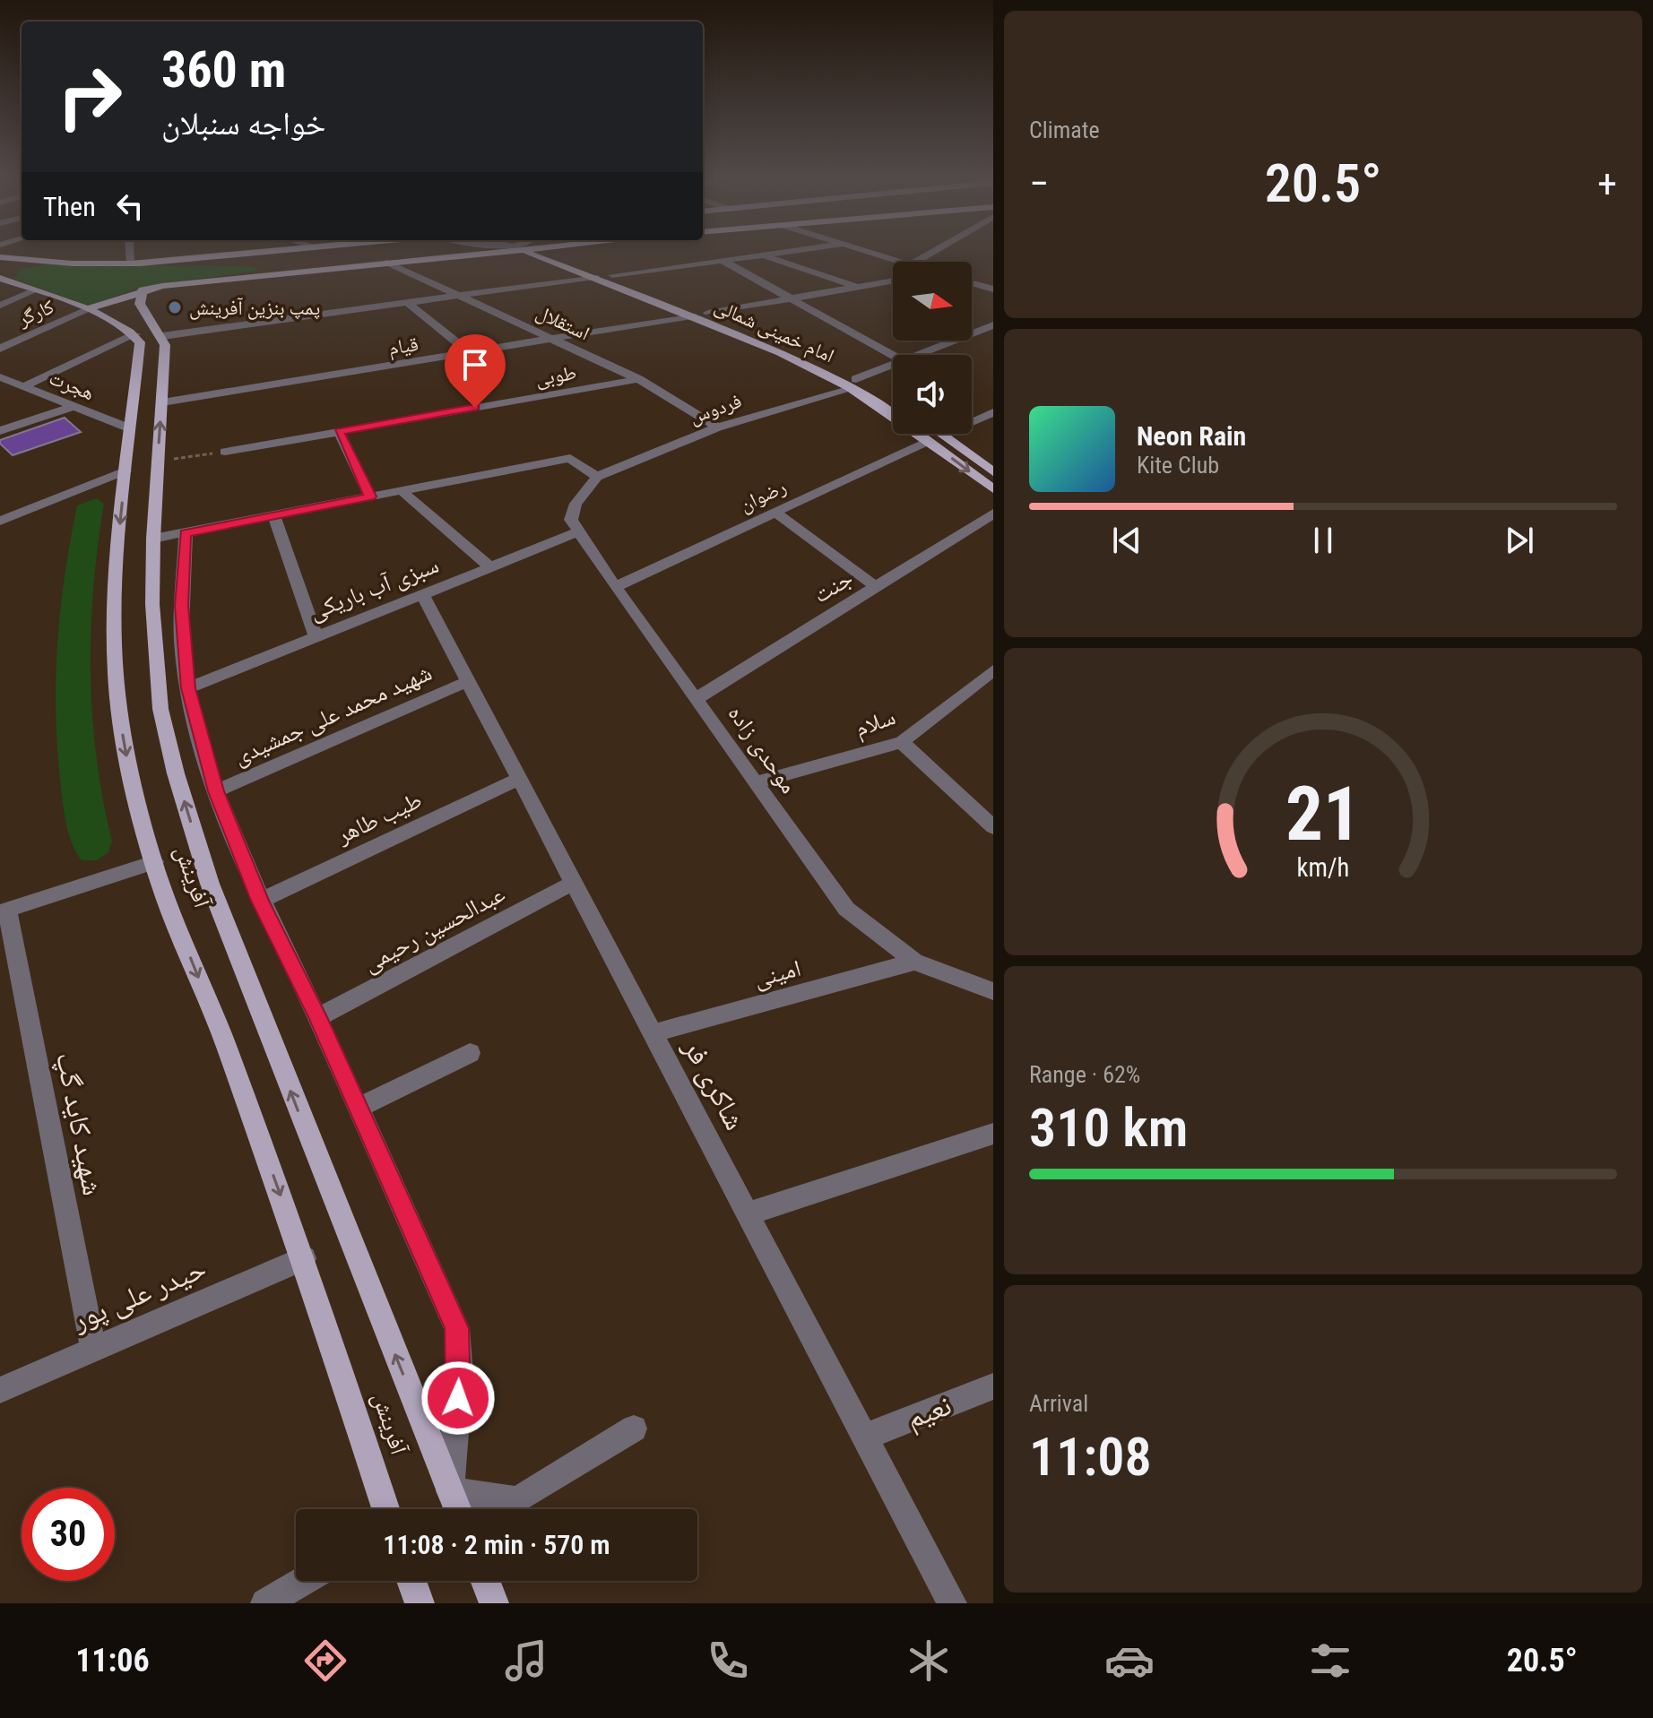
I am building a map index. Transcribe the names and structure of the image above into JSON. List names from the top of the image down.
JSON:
{
  "streets": {
    "main road": ["امام خمینی شمالی", "آفرینش"],
    "street": [
      "کارگر",
      "استقلال",
      "قیام",
      "طوبی",
      "هجرت",
      "فردوس",
      "رضوان",
      "جنت",
      "سبزی آب باریکی",
      "شهید محمد علی جمشیدی",
      "سلام",
      "موحدی زاده",
      "طیب طاهر",
      "عبدالحسین رحیمی",
      "امینی",
      "شاکری فر",
      "شهید کاید گپ",
      "حیدر علی پور",
      "نعیم"
    ]
  },
  "crossings": [
    ["استقلال", "قیام"],
    ["استقلال", "طوبی"],
    ["استقلال", "فردوس"],
    ["امام خمینی شمالی", "قیام"],
    ["امام خمینی شمالی", "فردوس"],
    ["امام خمینی شمالی", "رضوان"],
    ["قیام", "آفرینش"],
    ["هجرت", "آفرینش"],
    ["رضوان", "موحدی زاده"],
    ["جنت", "موحدی زاده"],
    ["سبزی آب باریکی", "موحدی زاده"],
    ["سبزی آب باریکی", "شاکری فر"],
    ["شهید محمد علی جمشیدی", "شاکری فر"],
    ["سلام", "موحدی زاده"],
    ["موحدی زاده", "امینی"],
    ["طیب طاهر", "شاکری فر"],
    ["آفرینش", "حیدر علی پور"],
    ["عبدالحسین رحیمی", "شاکری فر"],
    ["امینی", "شاکری فر"],
    ["شاکری فر", "نعیم"],
    ["شهید کاید گپ", "حیدر علی پور"]
  ],
  "places": ["پمپ بنزین آفرینش"],
  "north": "right",
  "page": {
    "tile": [
      "Climate",
      ["Range · 62%", "310 km"],
      ["Arrival", "11:08"]
    ],
    "turn": ["360 m", "خواجه سنبلان"],
    "heat": ["−", "20.5°", "+"],
    "then": "Then",
    "song": ["Neon Rain", "Kite Club"],
    "limit": "30",
    "trip": "11:08 · 2 min · 570 m",
    "tabs": ["11:06", "20.5°"],
    "gauge": ["21", "km/h"]
  }
}
